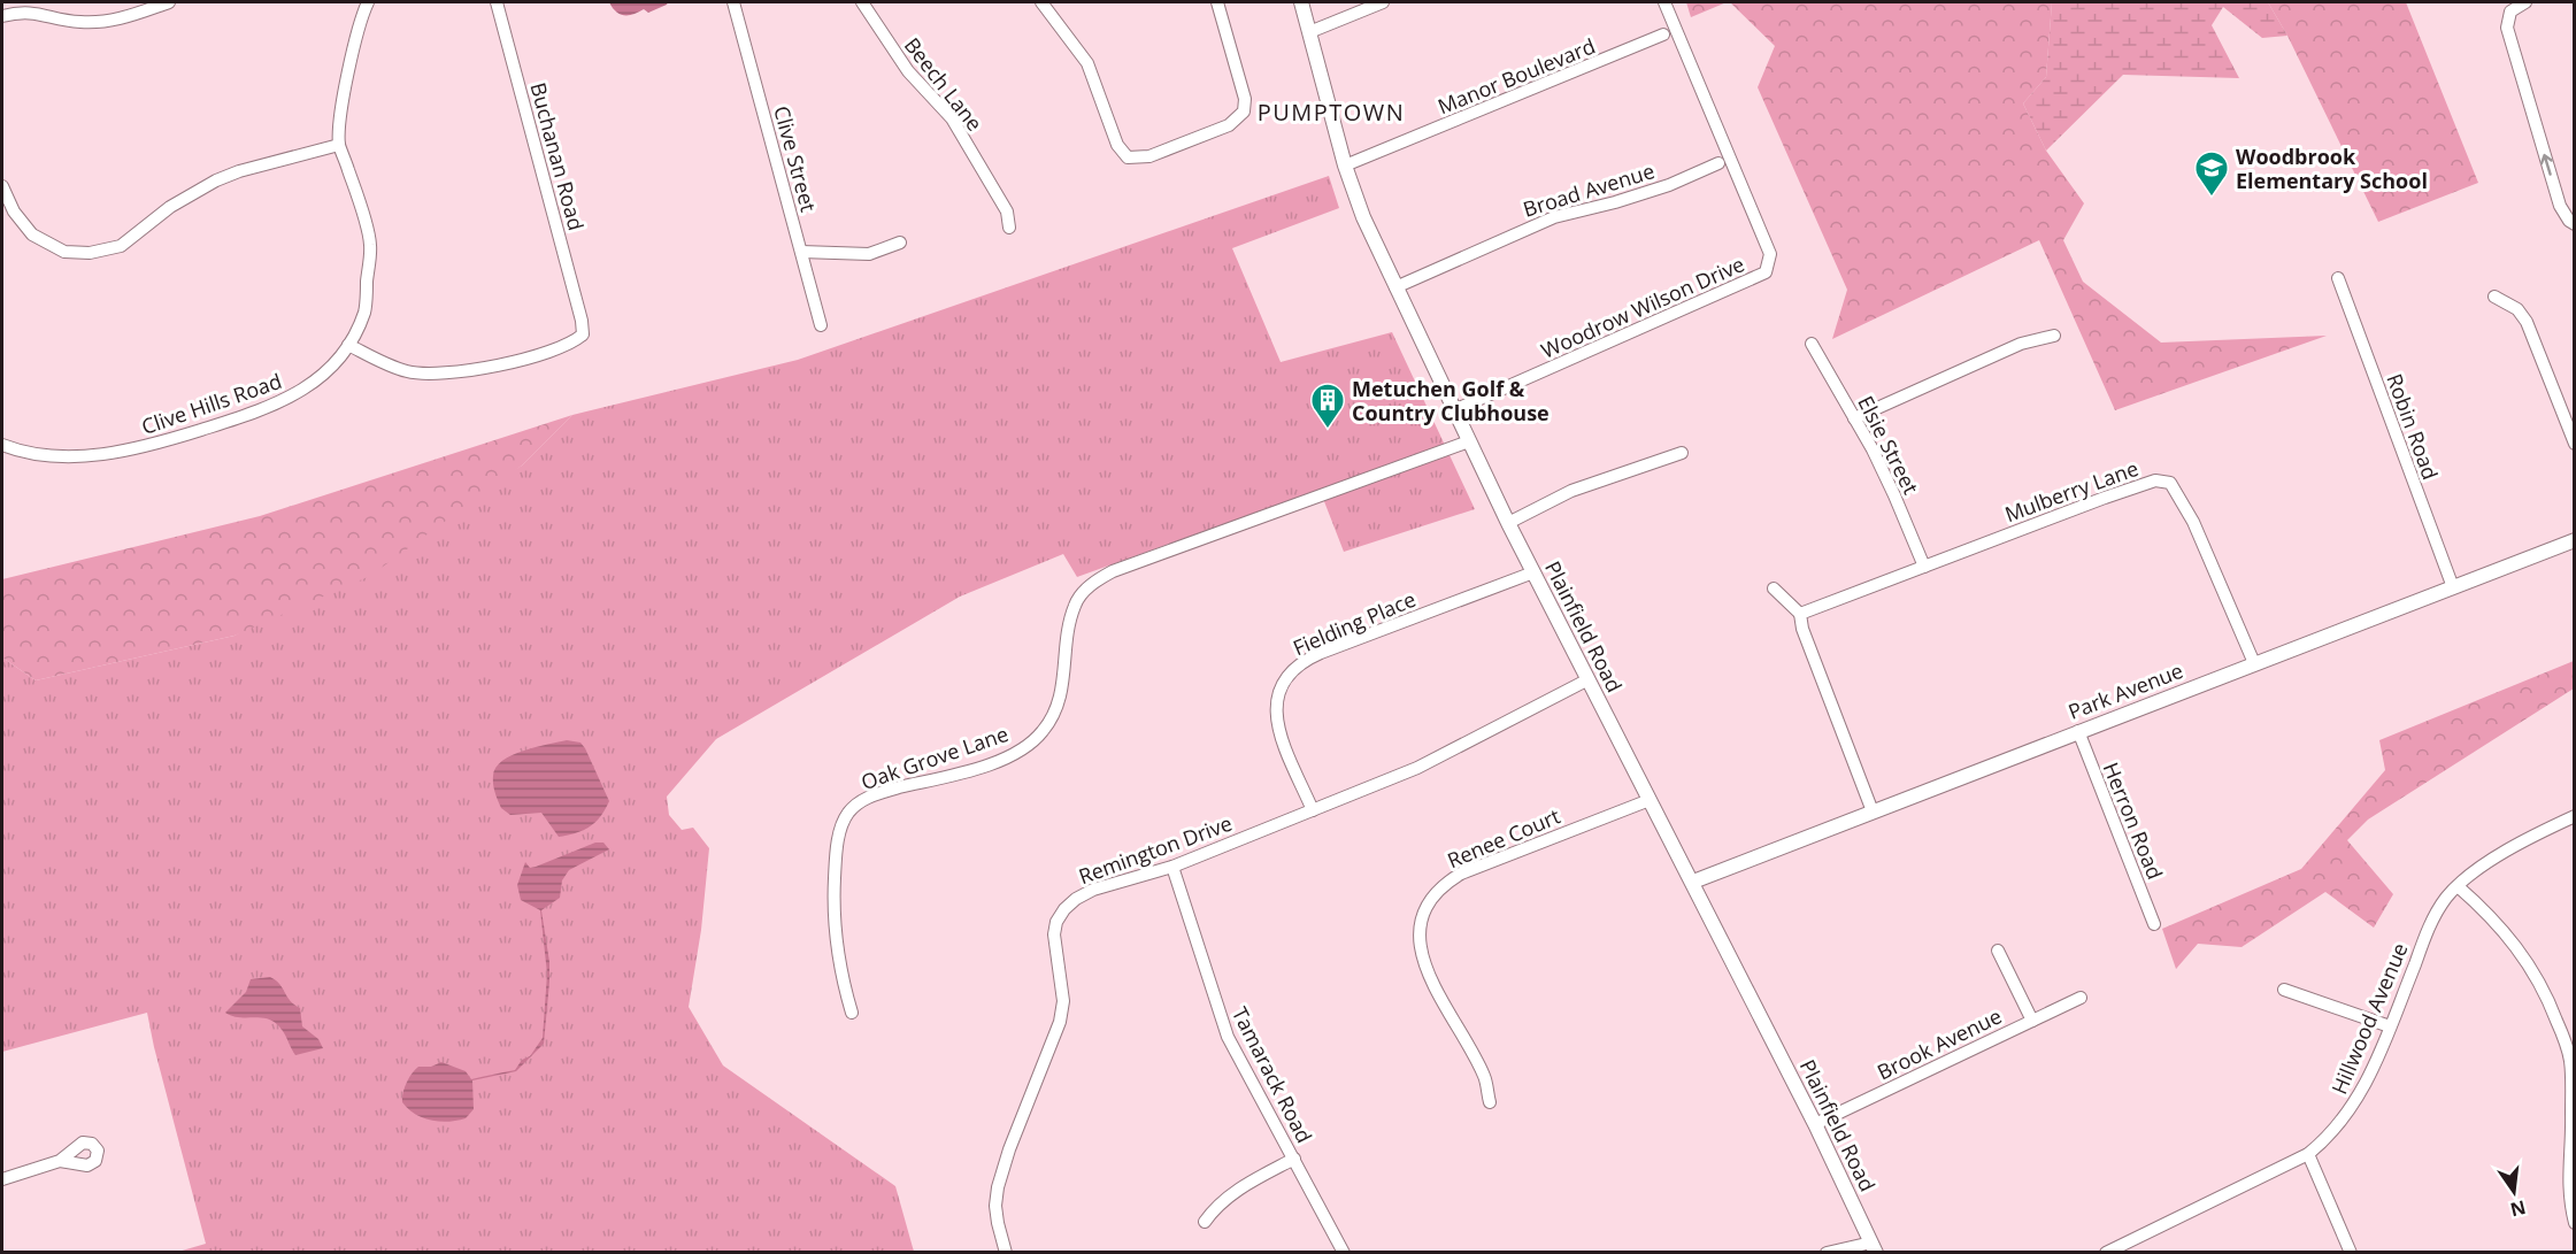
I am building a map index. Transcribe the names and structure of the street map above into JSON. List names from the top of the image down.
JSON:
{
  "streets": {
    "street": [
      "Manor Boulevard",
      "Beech Lane",
      "Buchanan Road",
      "Clive Street",
      "Broad Avenue",
      "Woodrow Wilson Drive",
      "Clive Hills Road",
      "Robin Road",
      "Elsie Street",
      "Mulberry Lane",
      "Fielding Place",
      "Plainfield Road",
      "Park Avenue",
      "Oak Grove Lane",
      "Herron Road",
      "Renee Court",
      "Remington Drive",
      "Hillwood Avenue",
      "Brook Avenue",
      "Tamarack Road"
    ]
  },
  "crossings": [
    ["Manor Boulevard", "Plainfield Road"],
    ["Buchanan Road", "Clive Hills Road"],
    ["Broad Avenue", "Plainfield Road"],
    ["Woodrow Wilson Drive", "Plainfield Road"],
    ["Robin Road", "Park Avenue"],
    ["Elsie Street", "Mulberry Lane"],
    ["Mulberry Lane", "Park Avenue"],
    ["Fielding Place", "Plainfield Road"],
    ["Fielding Place", "Remington Drive"],
    ["Plainfield Road", "Park Avenue"],
    ["Plainfield Road", "Oak Grove Lane"],
    ["Plainfield Road", "Renee Court"],
    ["Plainfield Road", "Remington Drive"],
    ["Plainfield Road", "Brook Avenue"],
    ["Park Avenue", "Herron Road"],
    ["Remington Drive", "Tamarack Road"]
  ],
  "districts": ["PUMPTOWN"],
  "places": {
    "school or university": ["Woodbrook Elementary School"],
    "building": ["Metuchen Golf & Country Clubhouse"]
  },
  "north": "bottom"
}
